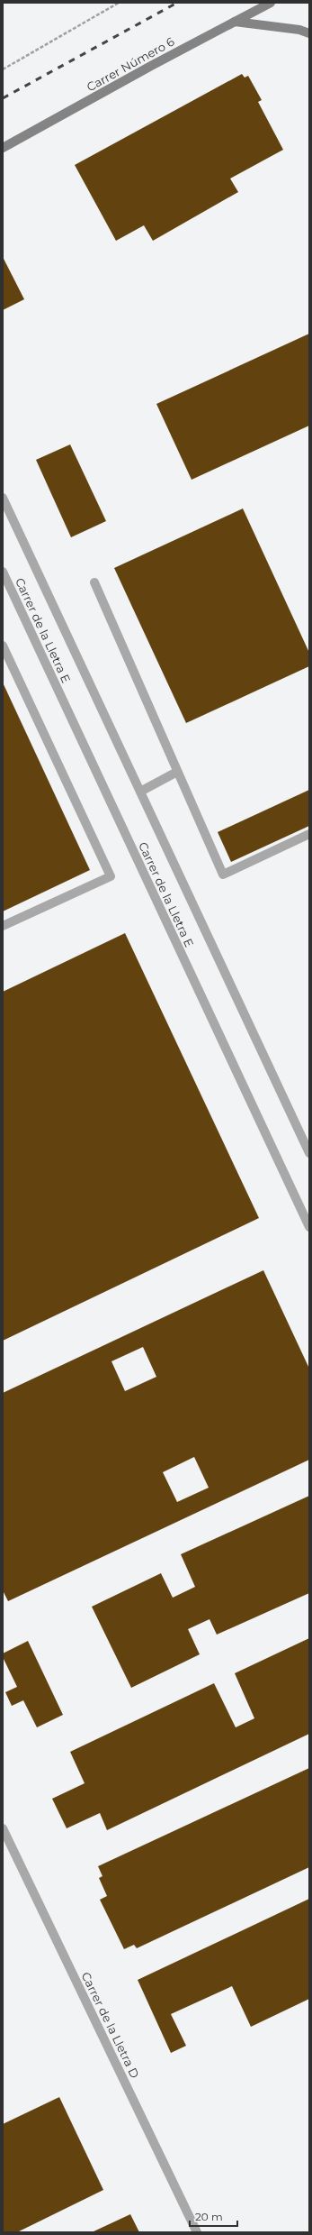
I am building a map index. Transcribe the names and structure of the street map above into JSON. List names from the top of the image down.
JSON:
{
  "streets": {
    "main road": ["Carrer Número 6"],
    "street": ["Carrer de la Lletra E", "Carrer de la Lletra D"]
  },
  "scale_bar": "20 m"
}
